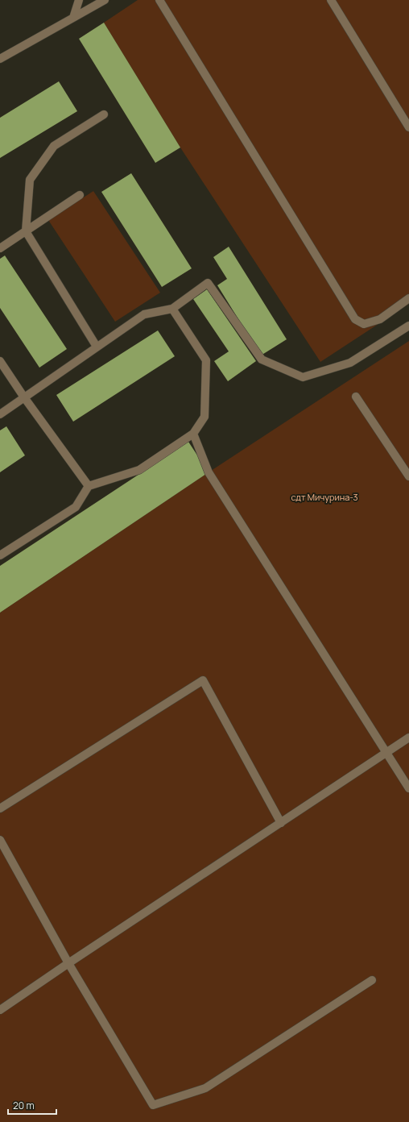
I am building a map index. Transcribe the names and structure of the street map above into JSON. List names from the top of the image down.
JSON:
{
  "parks": ["сдт Мичурина-3"],
  "scale_bar": "20 m"
}
